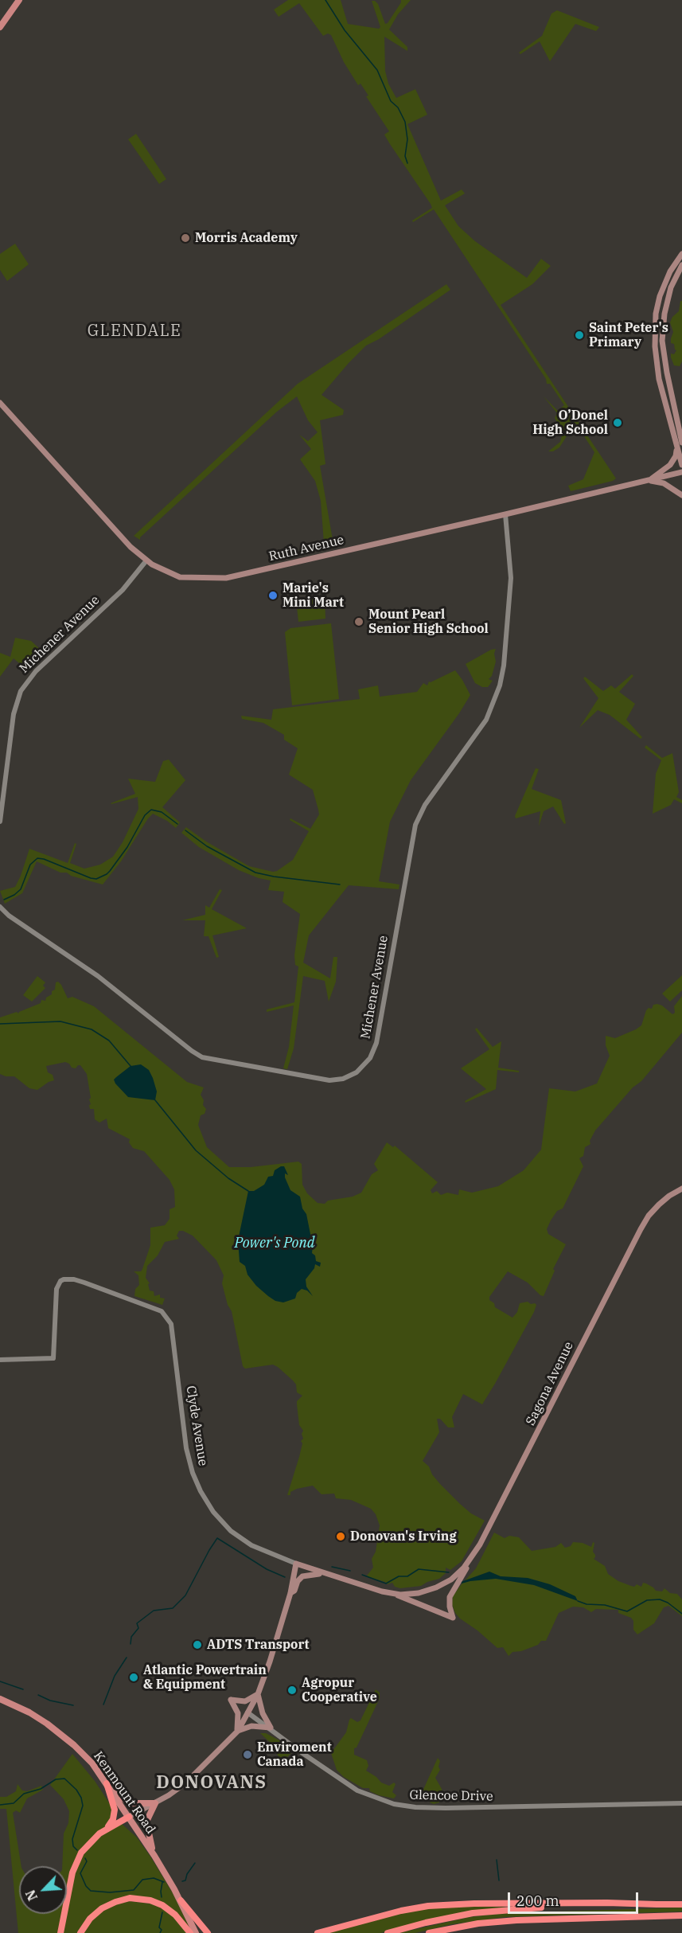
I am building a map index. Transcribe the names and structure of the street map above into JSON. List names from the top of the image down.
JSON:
{
  "streets": {
    "main road": [
      "Ruth Avenue",
      "Sagona Avenue",
      "Clyde Avenue",
      "Kenmount Road"
    ],
    "street": ["Michener Avenue", "Glencoe Drive"]
  },
  "crossings": [
    ["Ruth Avenue", "Michener Avenue"],
    ["Sagona Avenue", "Clyde Avenue"]
  ],
  "districts": ["GLENDALE", "DONOVANS"],
  "water": ["Power's Pond"],
  "places": [
    "Morris Academy",
    "Saint Peter's Primary",
    "O’Donel High School",
    "Marie's Mini Mart",
    "Mount Pearl Senior High School",
    "Donovan's Irving",
    "ADTS Transport",
    "Atlantic Powertrain & Equipment",
    "Agropur Cooperative",
    "Enviroment Canada"
  ],
  "scale_bar": "200 m",
  "north": "bottom left"
}
